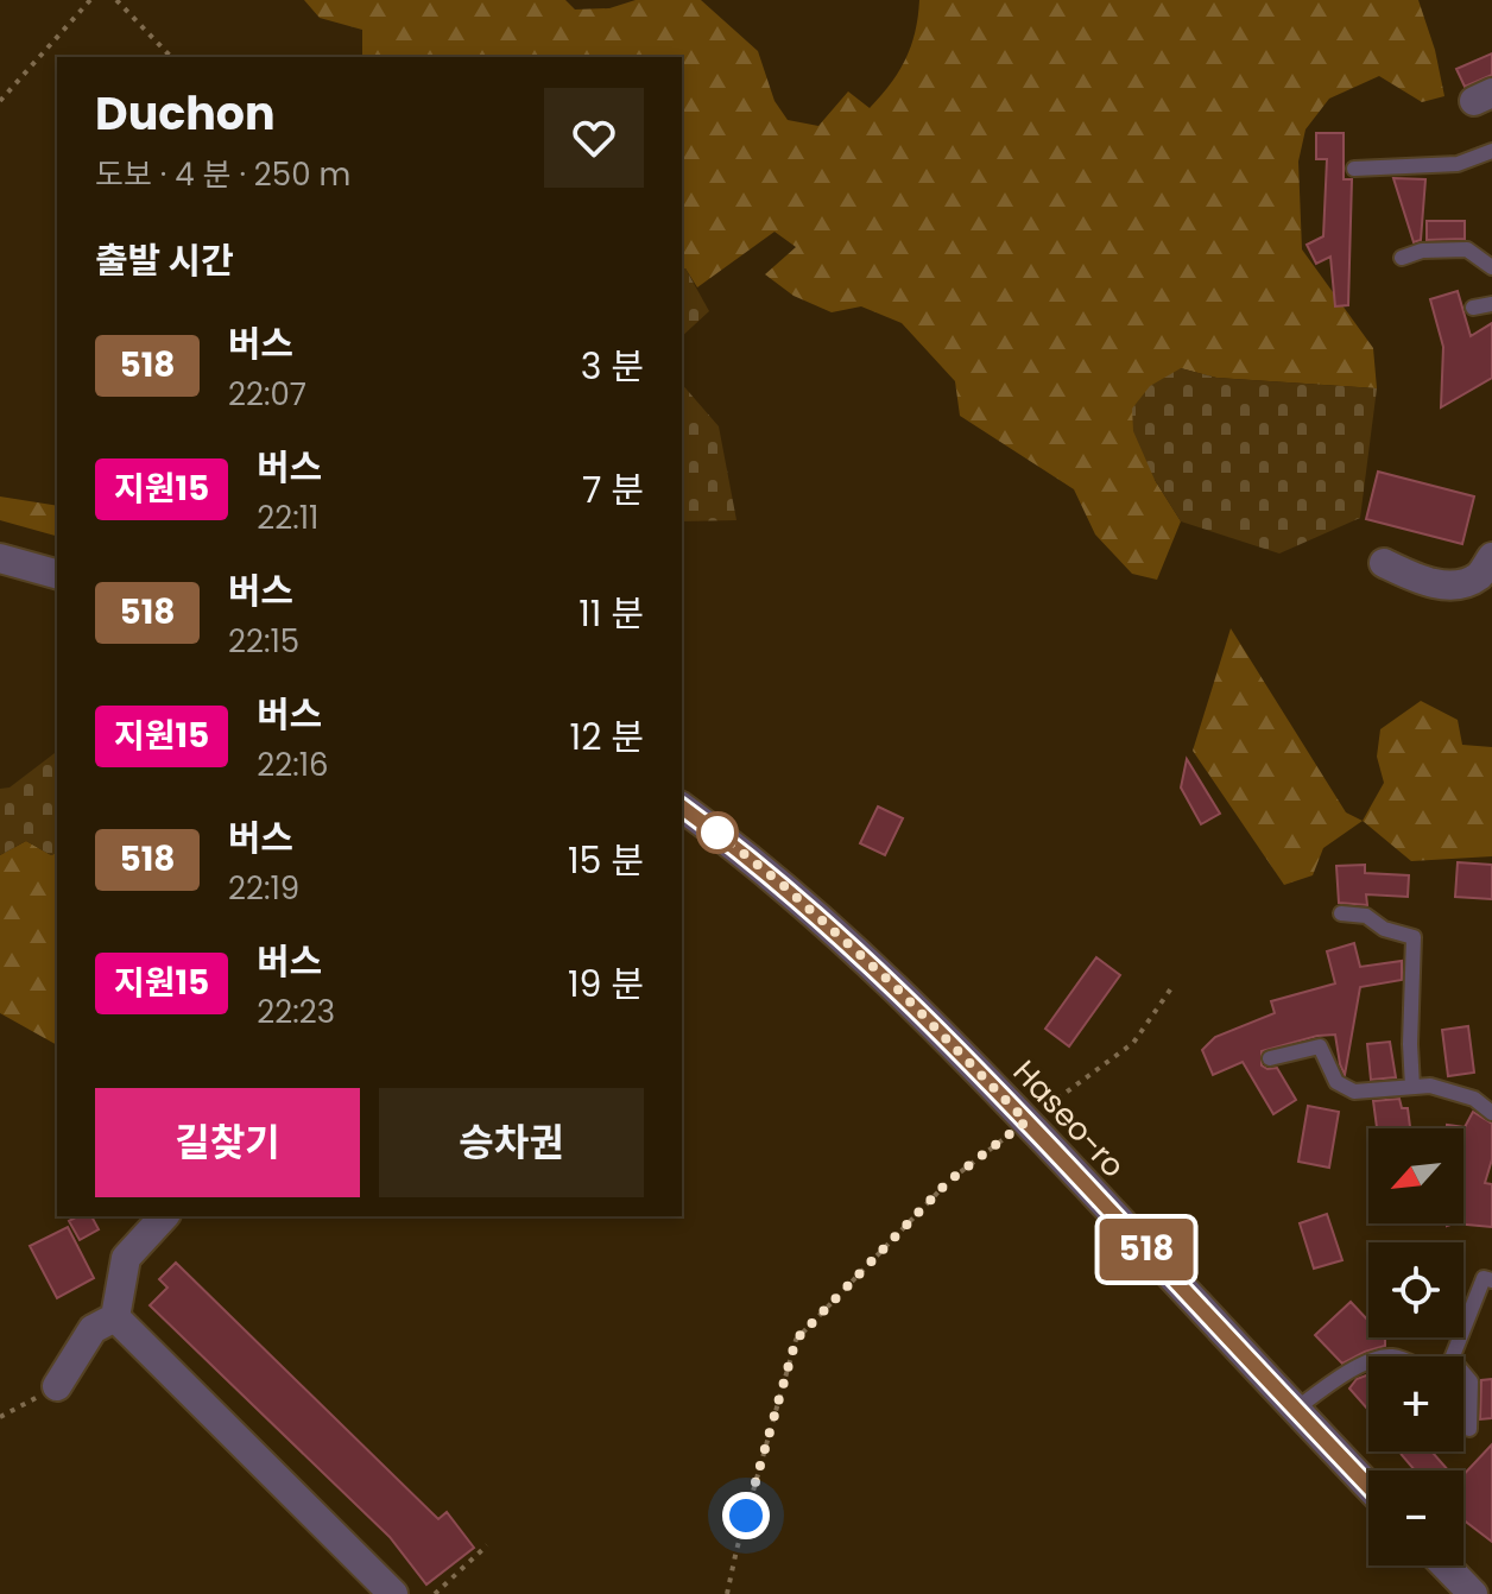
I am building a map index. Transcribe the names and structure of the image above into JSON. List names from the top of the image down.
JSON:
{
  "streets": {
    "street": ["Haseo-ro"]
  },
  "lines": ["bus line 518"],
  "north": "bottom left",
  "page": {
    "on_map": "518",
    "heading": [
      ["Duchon", "도보 · 4 분 · 250 m"],
      "출발 시간"
    ],
    "list": [
      {
        "mark": "518",
        "name": "버스",
        "note": "22:07",
        "value": "3 분"
      },
      {
        "mark": "지원15",
        "name": "버스",
        "note": "22:11",
        "value": "7 분"
      },
      {
        "mark": "518",
        "name": "버스",
        "note": "22:15",
        "value": "11 분"
      },
      {
        "mark": "지원15",
        "name": "버스",
        "note": "22:16",
        "value": "12 분"
      },
      {
        "mark": "518",
        "name": "버스",
        "note": "22:19",
        "value": "15 분"
      },
      {
        "mark": "지원15",
        "name": "버스",
        "note": "22:23",
        "value": "19 분"
      }
    ],
    "buttons": ["길찾기", "승차권"],
    "map_buttons": ["+", "−"]
  }
}
